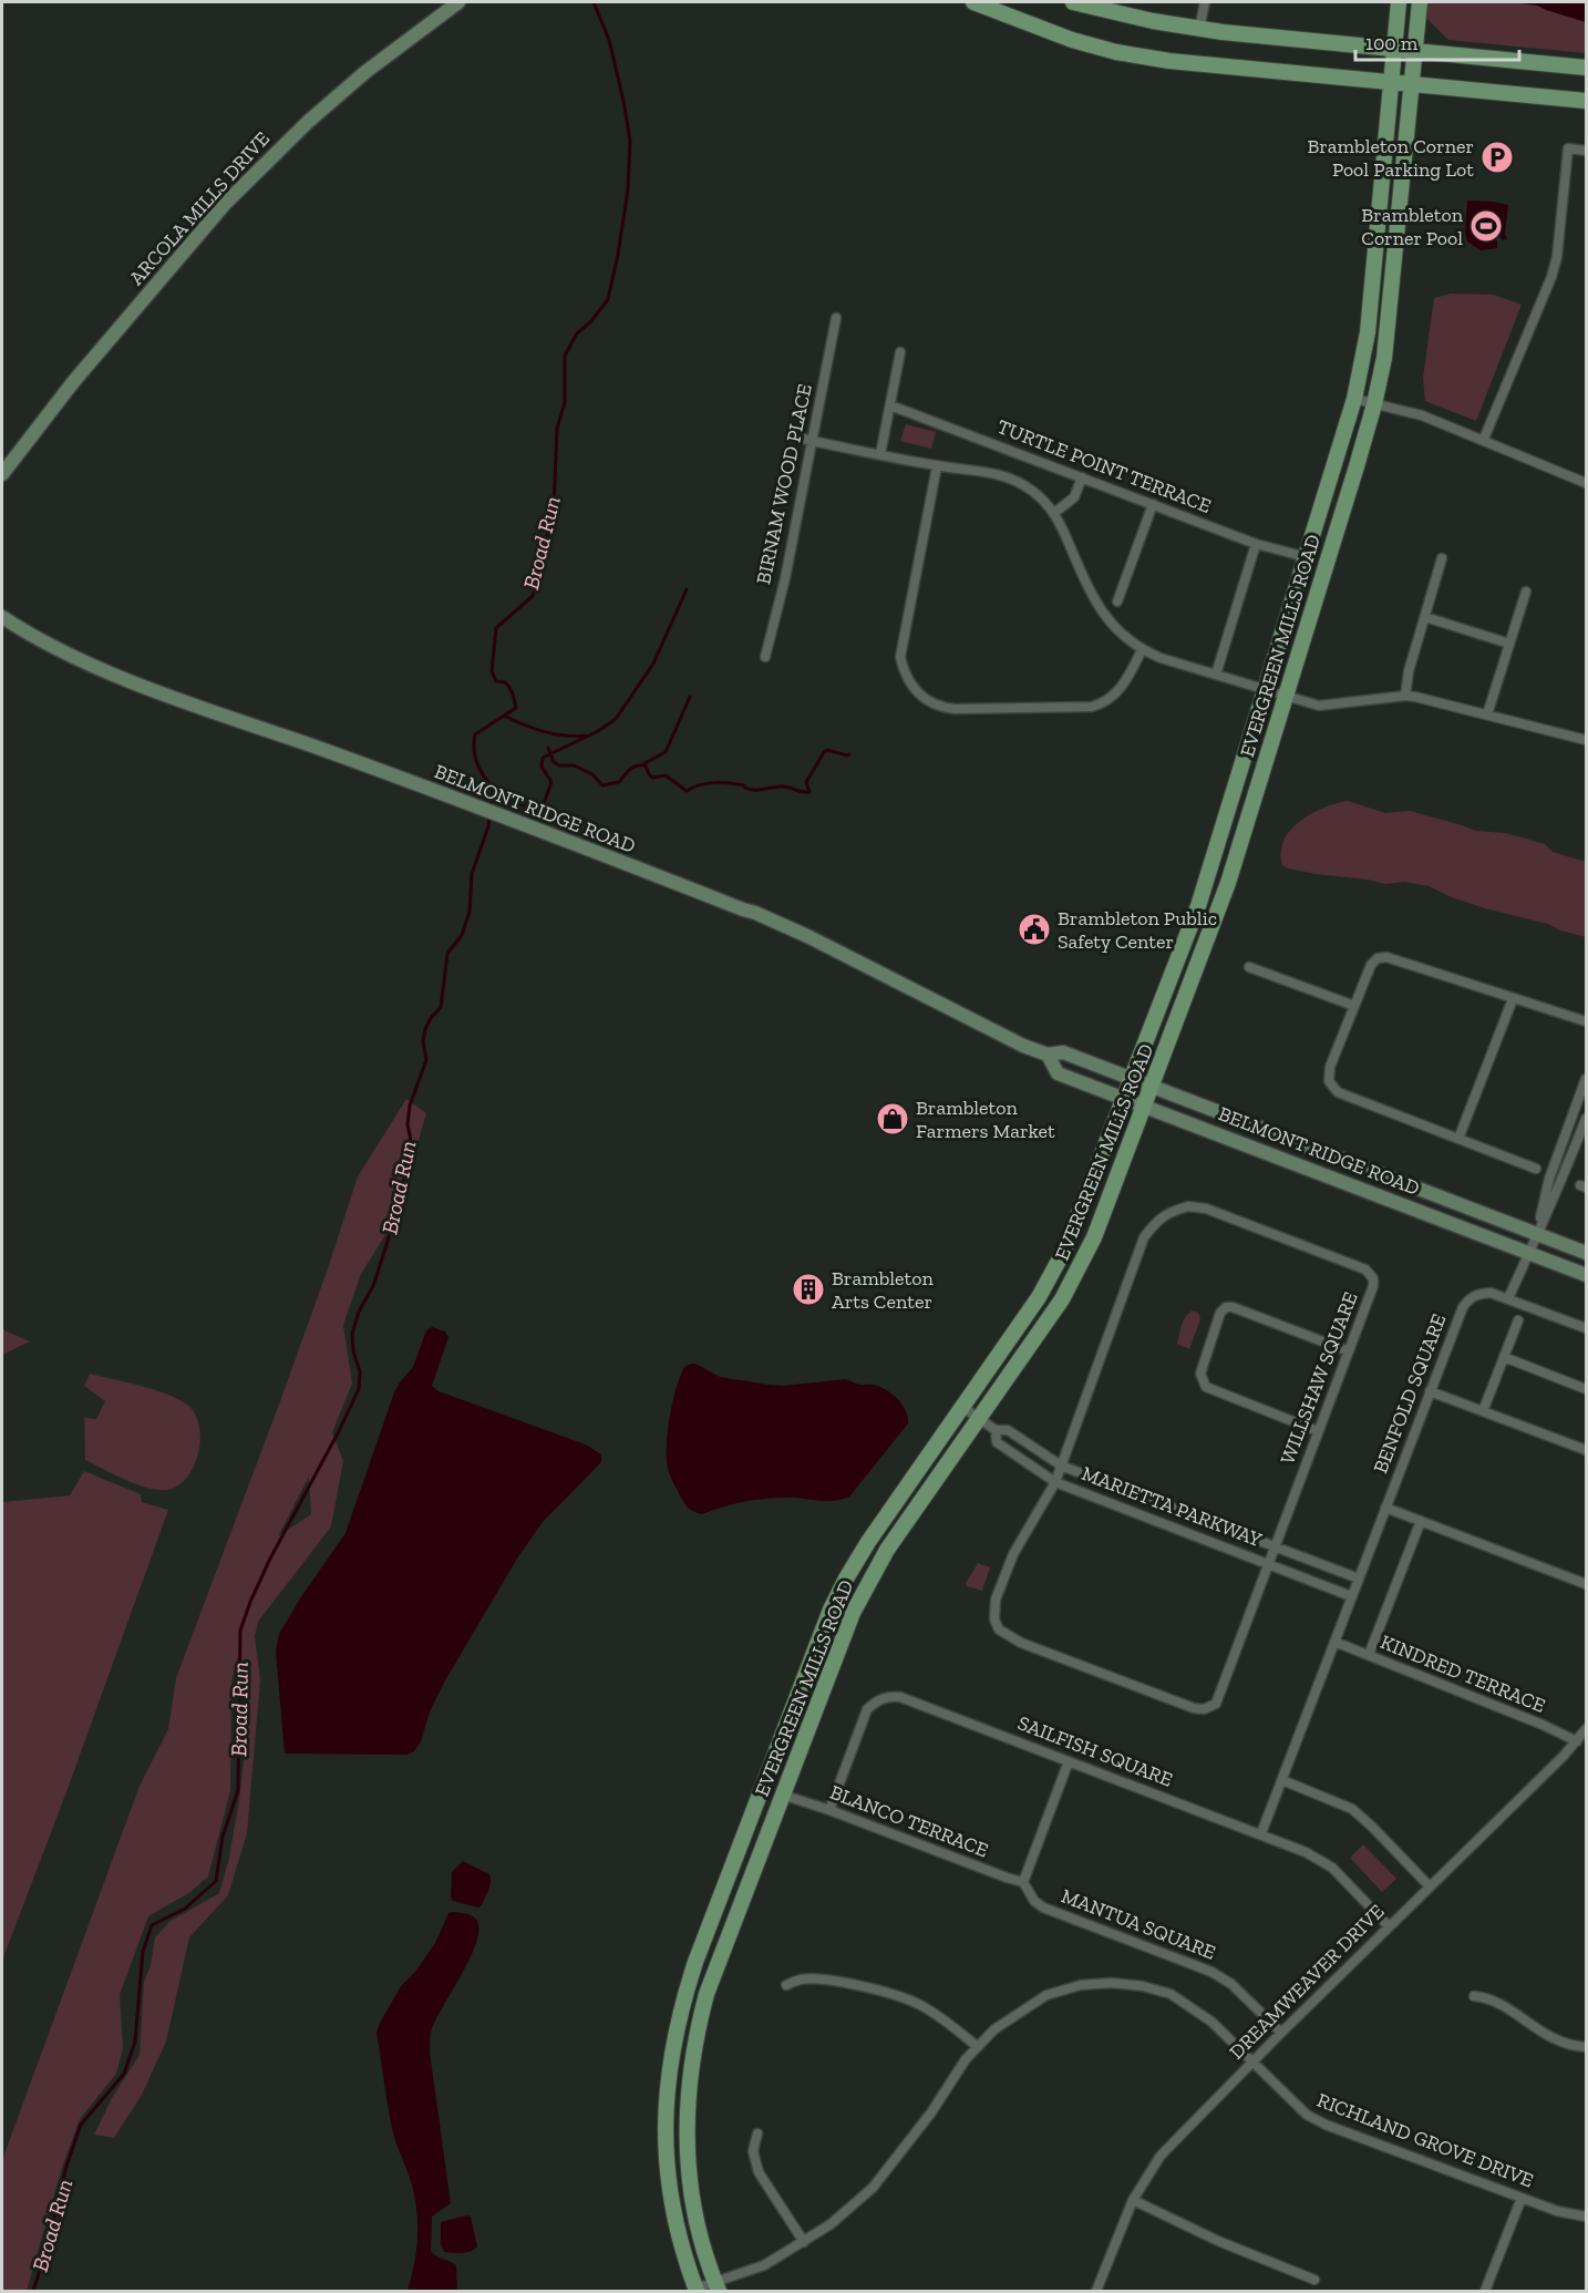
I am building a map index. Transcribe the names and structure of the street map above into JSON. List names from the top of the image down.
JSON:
{
  "streets": {
    "main road": ["EVERGREEN MILLS ROAD"],
    "street": [
      "ARCOLA MILLS DRIVE",
      "TURTLE POINT TERRACE",
      "BIRNAM WOOD PLACE",
      "BELMONT RIDGE ROAD",
      "WILLSHAW SQUARE",
      "BENFOLD SQUARE",
      "MARIETTA PARKWAY",
      "KINDRED TERRACE",
      "SAILFISH SQUARE",
      "BLANCO TERRACE",
      "MANTUA SQUARE",
      "DREAMWEAVER DRIVE",
      "RICHLAND GROVE DRIVE"
    ]
  },
  "crossings": [
    ["TURTLE POINT TERRACE", "EVERGREEN MILLS ROAD"],
    ["EVERGREEN MILLS ROAD", "BELMONT RIDGE ROAD"],
    ["EVERGREEN MILLS ROAD", "MARIETTA PARKWAY"],
    ["EVERGREEN MILLS ROAD", "BLANCO TERRACE"],
    ["EVERGREEN MILLS ROAD", "RICHLAND GROVE DRIVE"],
    ["WILLSHAW SQUARE", "MARIETTA PARKWAY"],
    ["BENFOLD SQUARE", "MARIETTA PARKWAY"],
    ["BENFOLD SQUARE", "KINDRED TERRACE"],
    ["BENFOLD SQUARE", "SAILFISH SQUARE"],
    ["KINDRED TERRACE", "DREAMWEAVER DRIVE"],
    ["SAILFISH SQUARE", "BLANCO TERRACE"],
    ["SAILFISH SQUARE", "DREAMWEAVER DRIVE"],
    ["BLANCO TERRACE", "MANTUA SQUARE"],
    ["MANTUA SQUARE", "DREAMWEAVER DRIVE"],
    ["DREAMWEAVER DRIVE", "RICHLAND GROVE DRIVE"]
  ],
  "water": ["Broad Run"],
  "places": {
    "parking": ["Brambleton Corner Pool Parking Lot"],
    "sports": ["Brambleton Corner Pool"],
    "public building": ["Brambleton Public Safety Center"],
    "shop": ["Brambleton Farmers Market"],
    "building": ["Brambleton Arts Center"]
  },
  "scale_bar": "100 m"
}
